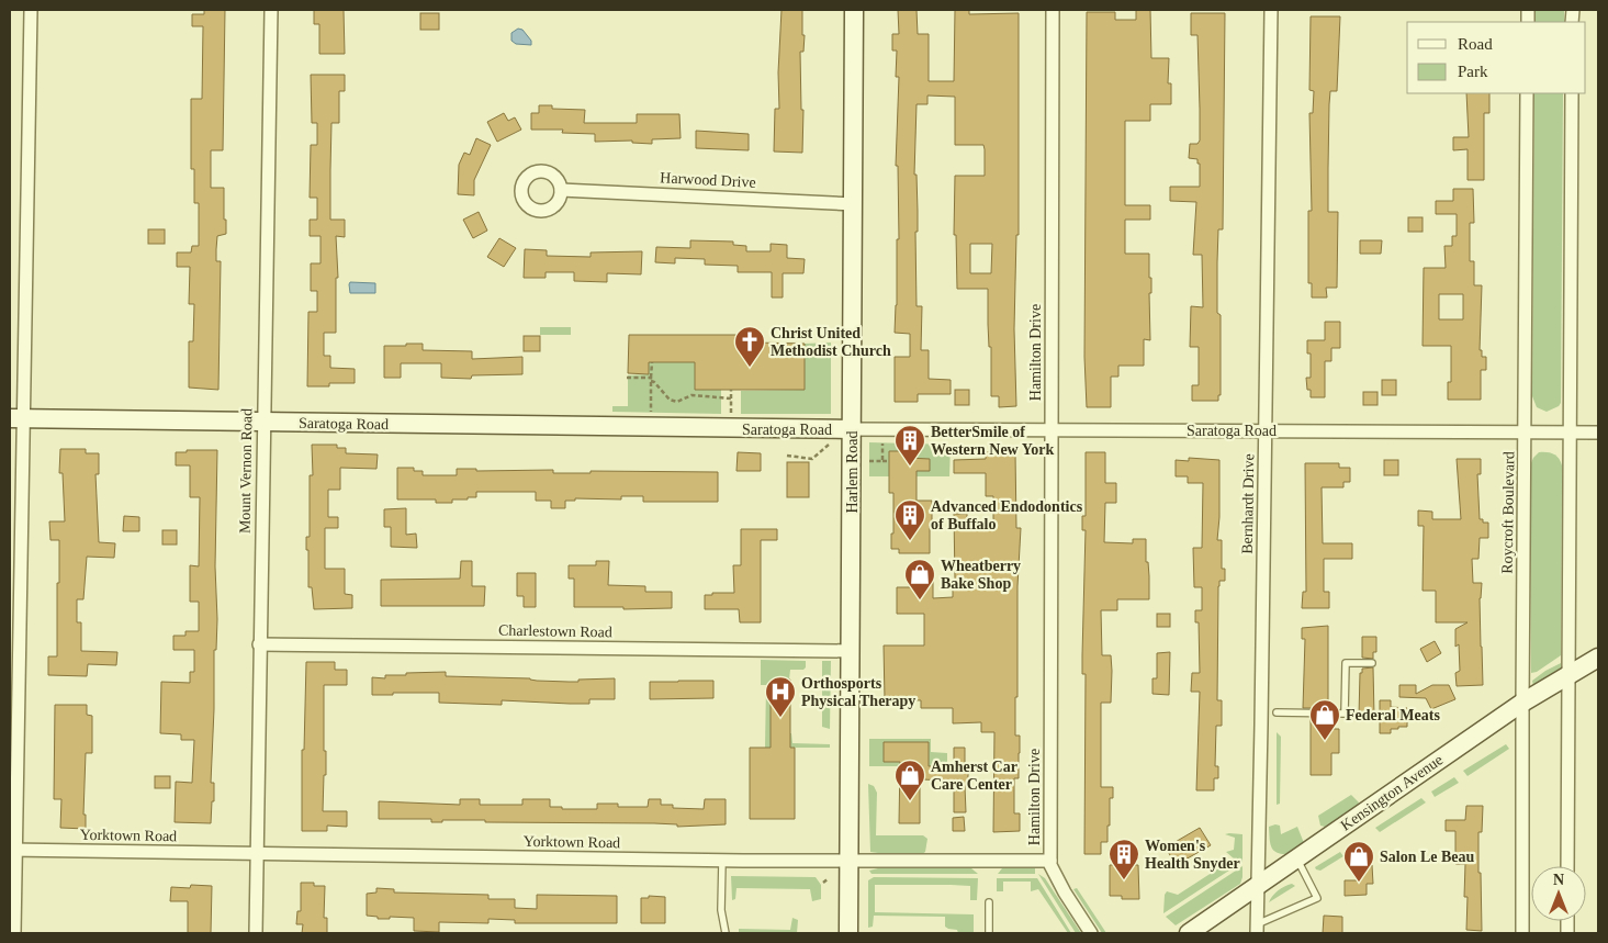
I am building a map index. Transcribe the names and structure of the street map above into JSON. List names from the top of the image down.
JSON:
{
  "streets": {
    "street": [
      "Harwood Drive",
      "Hamilton Drive",
      "Saratoga Road",
      "Mount Vernon Road",
      "Harlem Road",
      "Bernhardt Drive",
      "Roycroft Boulevard",
      "Charlestown Road",
      "Kensington Avenue",
      "Yorktown Road"
    ]
  },
  "crossings": [
    ["Harwood Drive", "Harlem Road"],
    ["Hamilton Drive", "Saratoga Road"],
    ["Hamilton Drive", "Yorktown Road"],
    ["Saratoga Road", "Mount Vernon Road"],
    ["Saratoga Road", "Harlem Road"],
    ["Saratoga Road", "Bernhardt Drive"],
    ["Saratoga Road", "Roycroft Boulevard"],
    ["Mount Vernon Road", "Charlestown Road"],
    ["Mount Vernon Road", "Yorktown Road"],
    ["Harlem Road", "Charlestown Road"],
    ["Harlem Road", "Yorktown Road"],
    ["Bernhardt Drive", "Kensington Avenue"],
    ["Roycroft Boulevard", "Kensington Avenue"]
  ],
  "places": {
    "church": ["Christ United Methodist Church"],
    "building": ["BetterSmile of Western New York", "Advanced Endodontics of Buffalo", "Women's Health Snyder"],
    "shop": [
      "Wheatberry Bake Shop",
      "Federal Meats",
      "Amherst Car Care Center",
      "Salon Le Beau"
    ],
    "hospital": ["Orthosports Physical Therapy"]
  },
  "legend": ["Road", "Park"],
  "north": "top"
}
